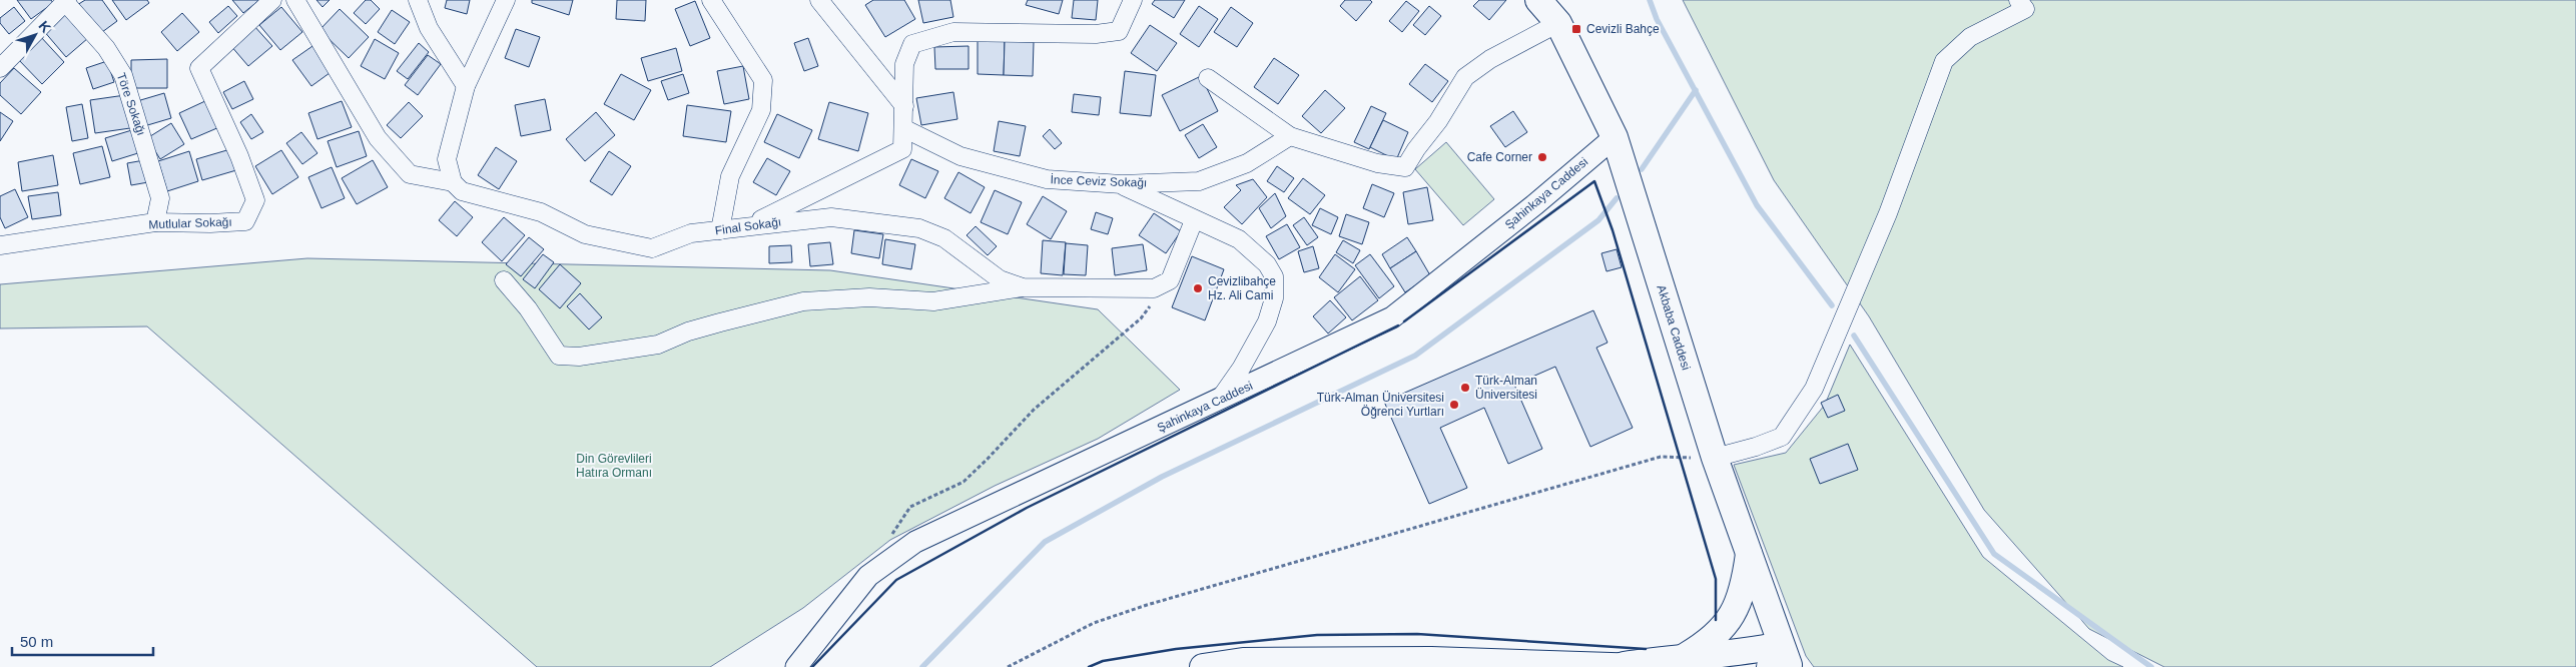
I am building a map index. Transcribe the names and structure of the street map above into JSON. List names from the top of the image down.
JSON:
{
  "streets": {
    "main road": ["Akbaba Caddesi"],
    "street": [
      "Töre Sokağı",
      "İnce Ceviz Sokağı",
      "Şahinkaya Caddesi",
      "Mutlular Sokağı",
      "Final Sokağı"
    ]
  },
  "crossings": [
    ["Töre Sokağı", "Mutlular Sokağı"],
    ["Şahinkaya Caddesi", "Akbaba Caddesi"]
  ],
  "parks": ["Din Görevlileri Hatıra Ormanı"],
  "places": {
    "transit": ["Cevizli Bahçe"],
    "other": [
      "Cafe Corner",
      "Cevizlibahçe Hz. Ali Cami",
      "Türk-Alman Üniversitesi",
      "Türk-Alman Üniversitesi Öğrenci Yurtları"
    ]
  },
  "scale_bar": "50 m",
  "north": "top right"
}
